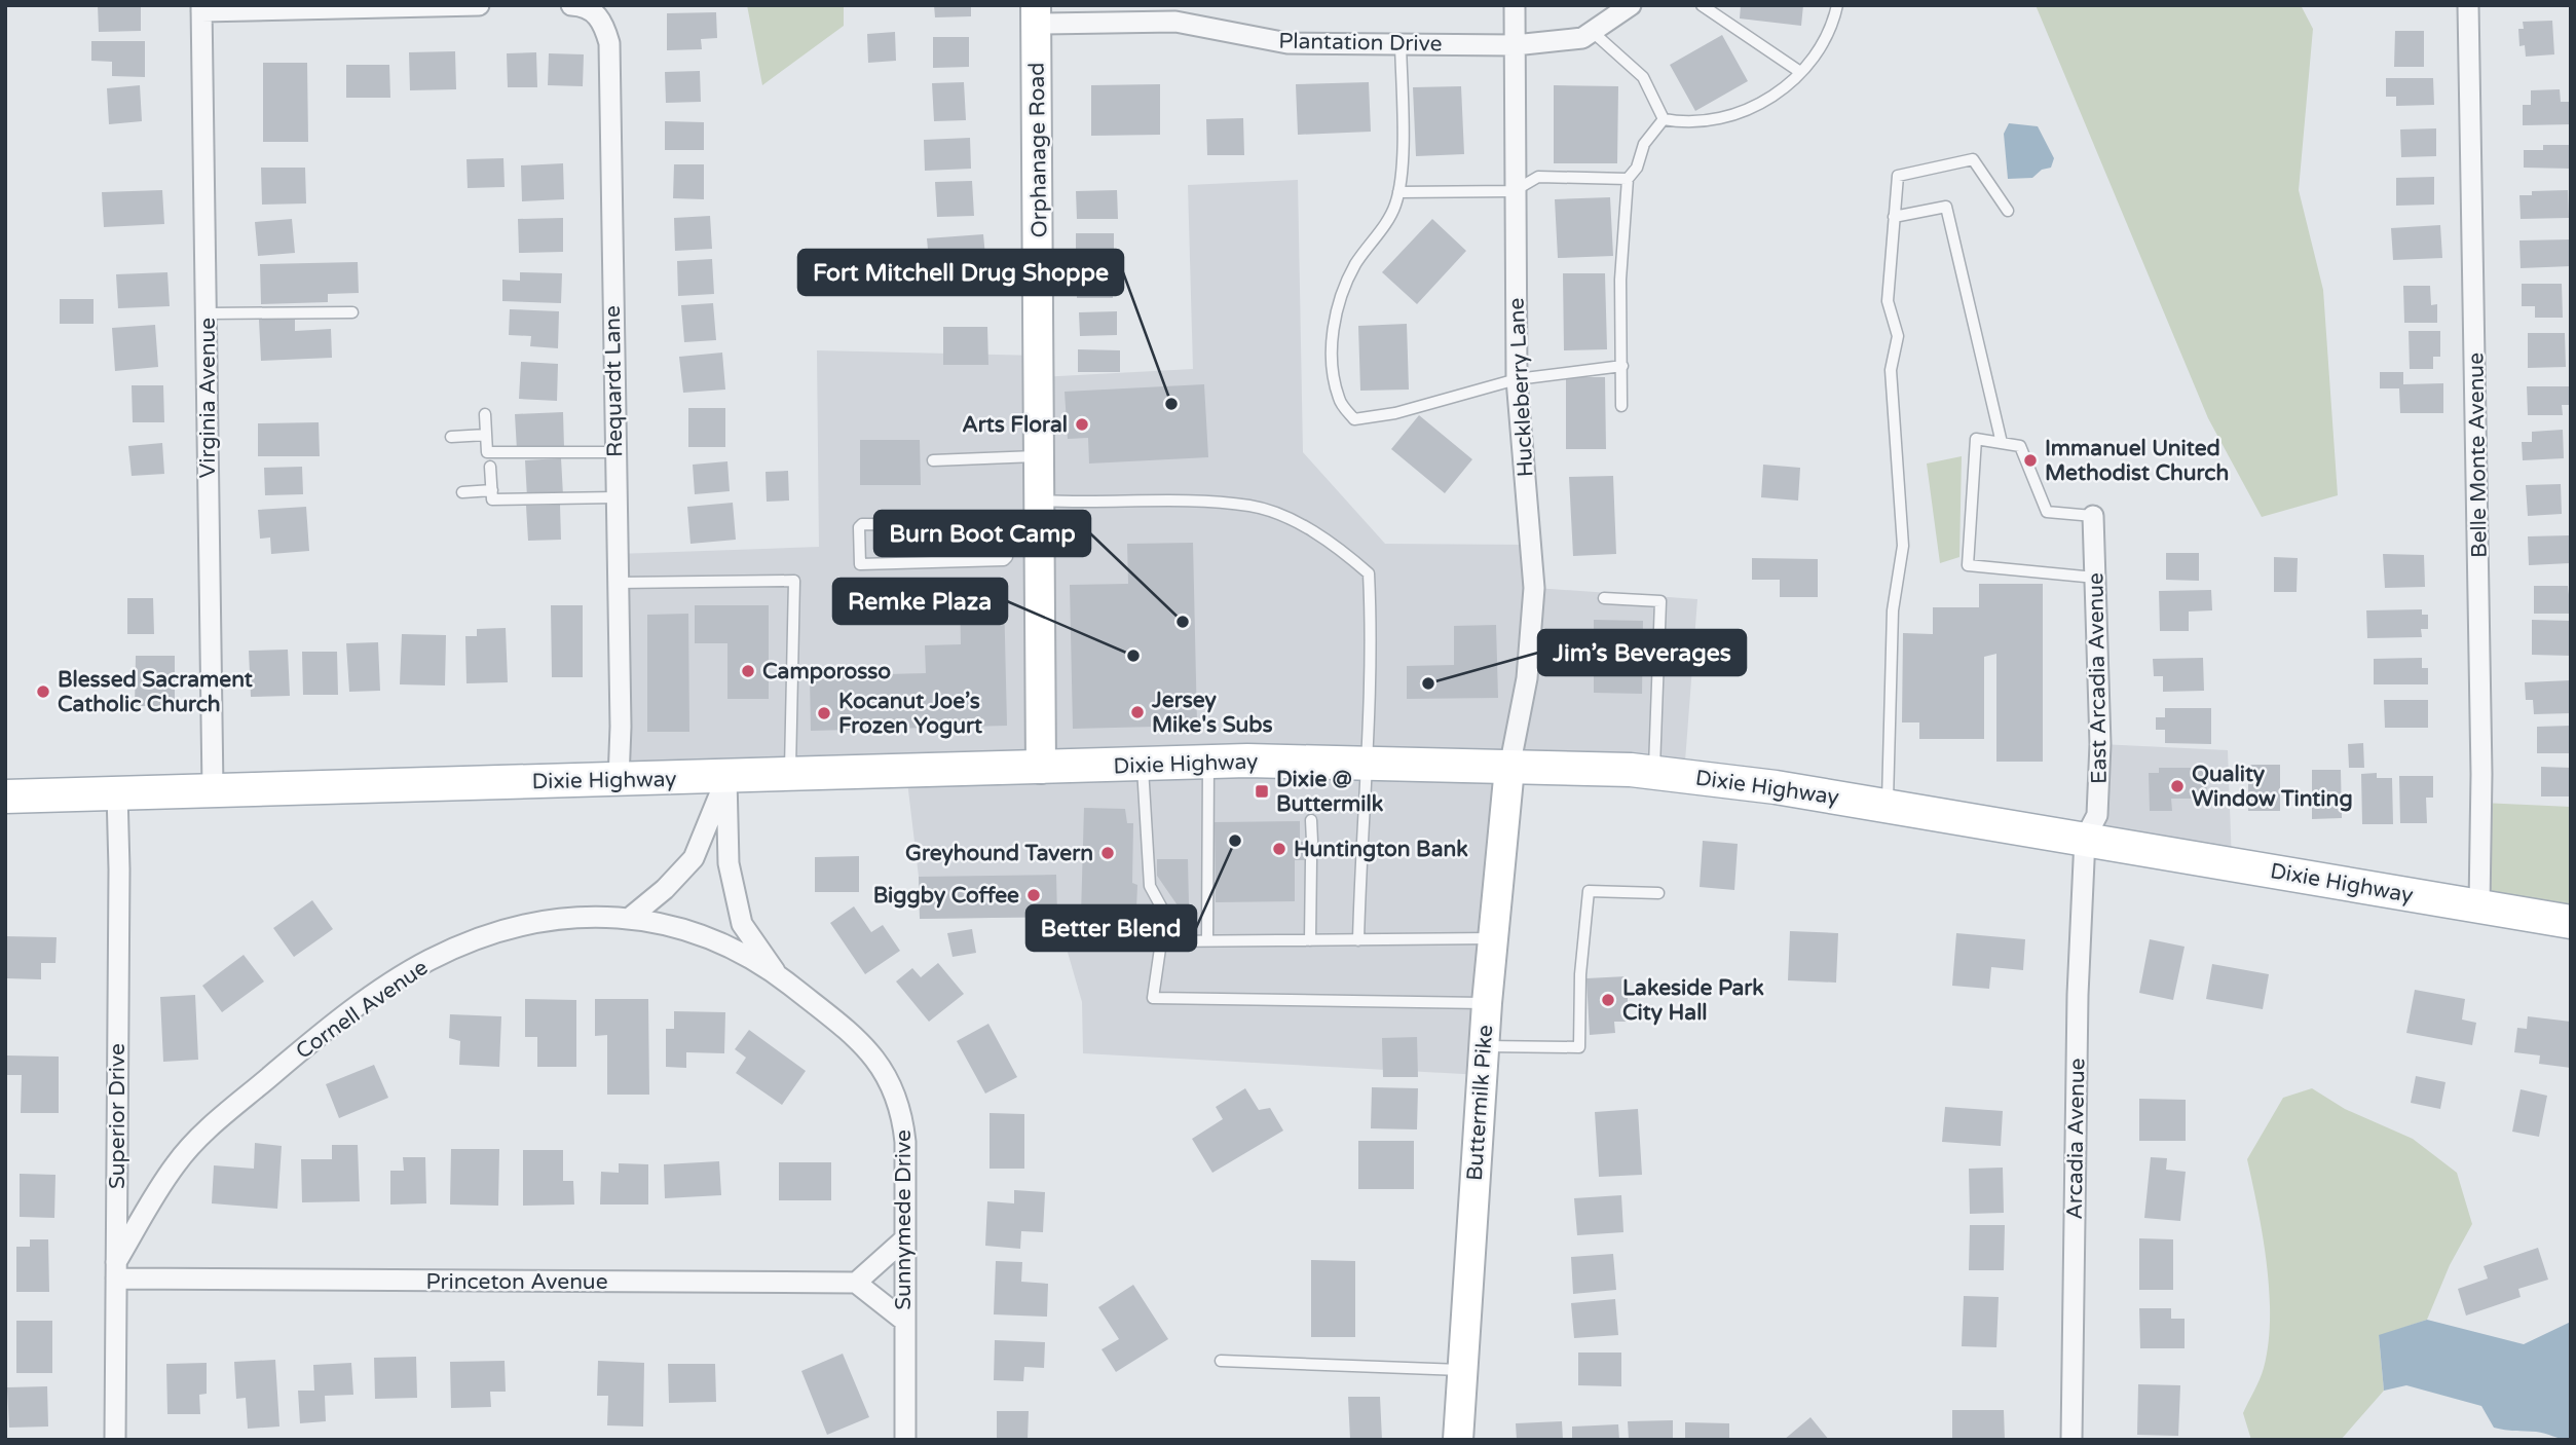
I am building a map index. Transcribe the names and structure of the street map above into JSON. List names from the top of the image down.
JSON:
{
  "streets": {
    "main road": ["Orphanage Road", "Dixie Highway", "Buttermilk Pike"],
    "street": [
      "Plantation Drive",
      "Requardt Lane",
      "Huckleberry Lane",
      "Virginia Avenue",
      "Belle Monte Avenue",
      "East Arcadia Avenue",
      "Cornell Avenue",
      "Superior Drive",
      "Arcadia Avenue",
      "Sunnymede Drive",
      "Princeton Avenue"
    ]
  },
  "crossings": [
    ["Plantation Drive", "Orphanage Road"],
    ["Plantation Drive", "Huckleberry Lane"],
    ["Orphanage Road", "Dixie Highway"],
    ["Requardt Lane", "Dixie Highway"],
    ["Huckleberry Lane", "Dixie Highway"],
    ["Huckleberry Lane", "Buttermilk Pike"],
    ["Virginia Avenue", "Dixie Highway"],
    ["Belle Monte Avenue", "Dixie Highway"],
    ["East Arcadia Avenue", "Dixie Highway"],
    ["East Arcadia Avenue", "Arcadia Avenue"],
    ["Dixie Highway", "Buttermilk Pike"],
    ["Dixie Highway", "Superior Drive"],
    ["Dixie Highway", "Arcadia Avenue"],
    ["Cornell Avenue", "Superior Drive"],
    ["Cornell Avenue", "Sunnymede Drive"],
    ["Cornell Avenue", "Princeton Avenue"],
    ["Superior Drive", "Princeton Avenue"]
  ],
  "places": {
    "other": [
      "Fort Mitchell Drug Shoppe",
      "Arts Floral",
      "Immanuel United Methodist Church",
      "Burn Boot Camp",
      "Remke Plaza",
      "Camporosso",
      "Jim’s Beverages",
      "Blessed Sacrament Catholic Church",
      "Jersey Mike's Subs",
      "Kocanut Joe’s Frozen Yogurt",
      "Quality Window Tinting",
      "Better Blend",
      "Huntington Bank",
      "Greyhound Tavern",
      "Biggby Coffee",
      "Lakeside Park City Hall"
    ],
    "transit": ["Dixie @ Buttermilk"]
  }
}
